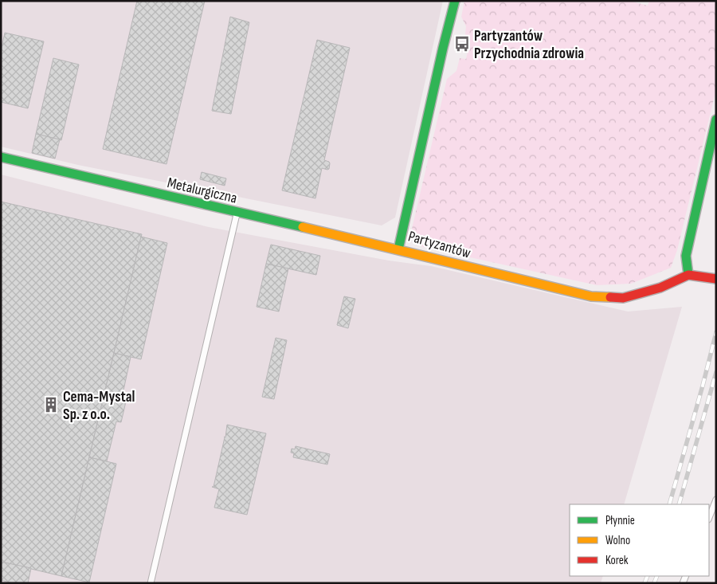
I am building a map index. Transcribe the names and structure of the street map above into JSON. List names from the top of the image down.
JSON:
{
  "streets": {
    "street": ["Metalurgiczna", "Partyzantów"]
  },
  "crossings": [
    ["Metalurgiczna", "Partyzantów"]
  ],
  "places": {
    "bus stop": ["Partyzantów Przychodnia zdrowia"],
    "building": ["Cema-Mystal Sp. z o.o."]
  },
  "legend": ["Płynnie", "Wolno", "Korek"]
}
